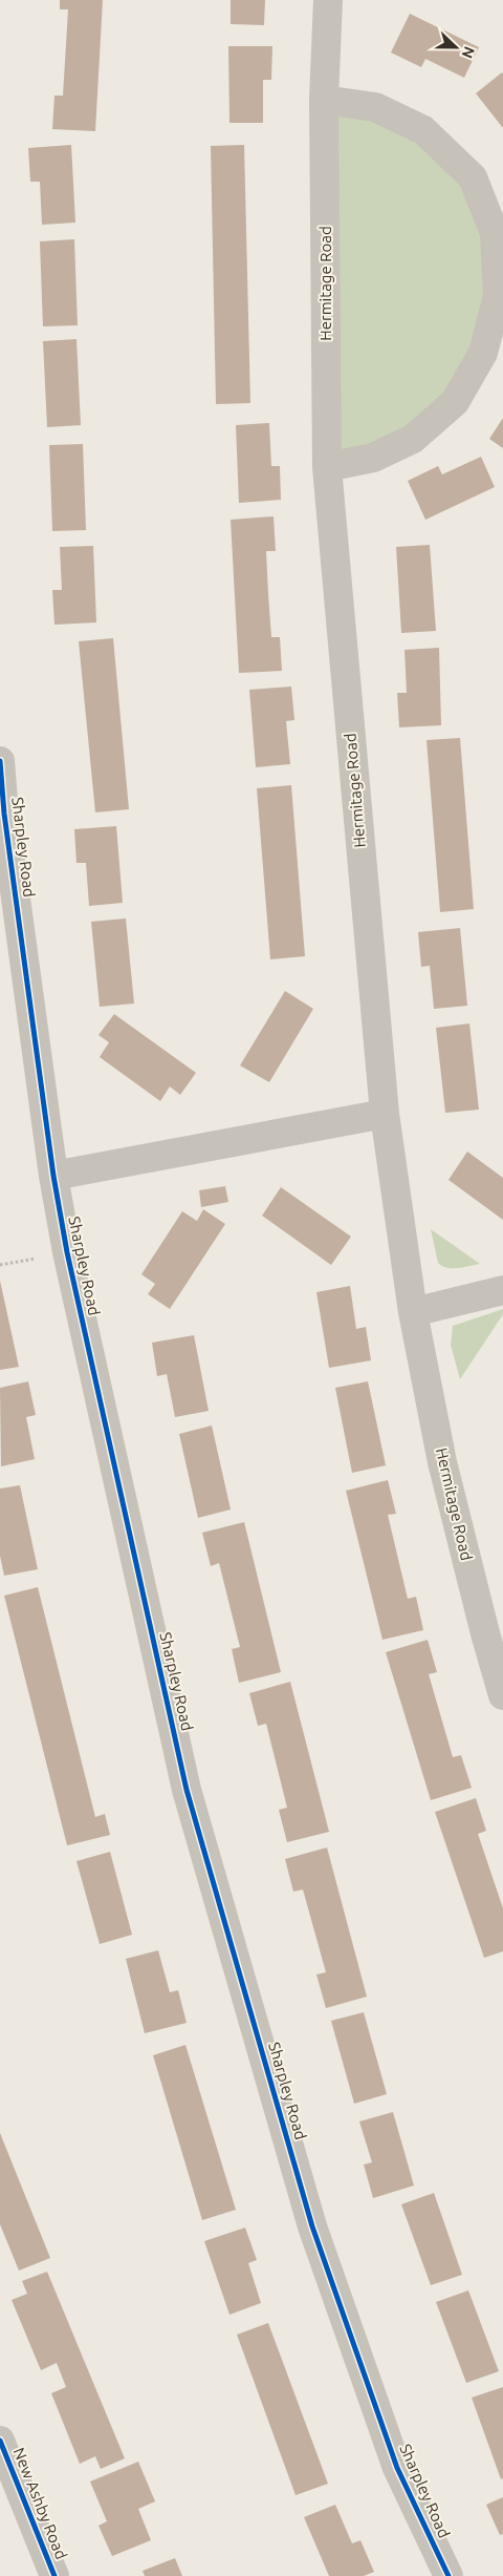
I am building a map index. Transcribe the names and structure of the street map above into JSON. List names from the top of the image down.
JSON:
{
  "streets": {
    "street": ["Hermitage Road", "Sharpley Road", "New Ashby Road"]
  },
  "north": "right"
}
